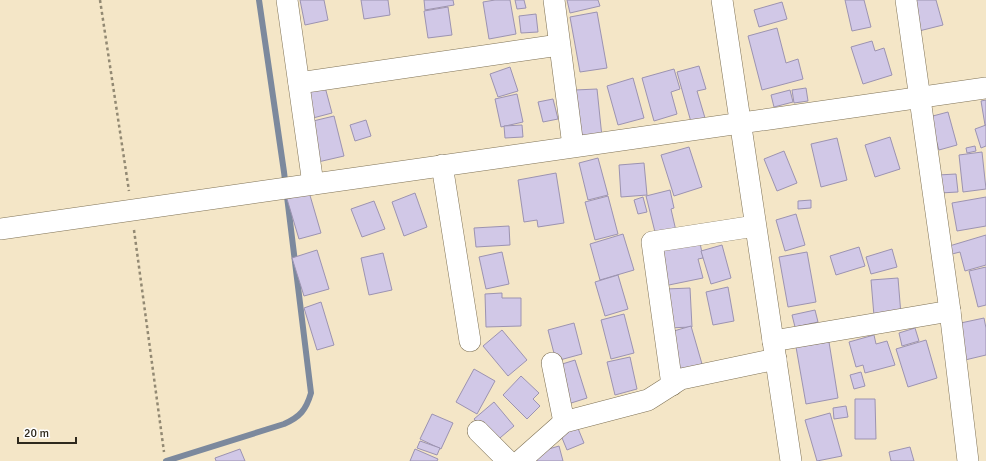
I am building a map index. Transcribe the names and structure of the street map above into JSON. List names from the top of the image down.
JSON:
{
  "scale_bar": "20 m"
}
